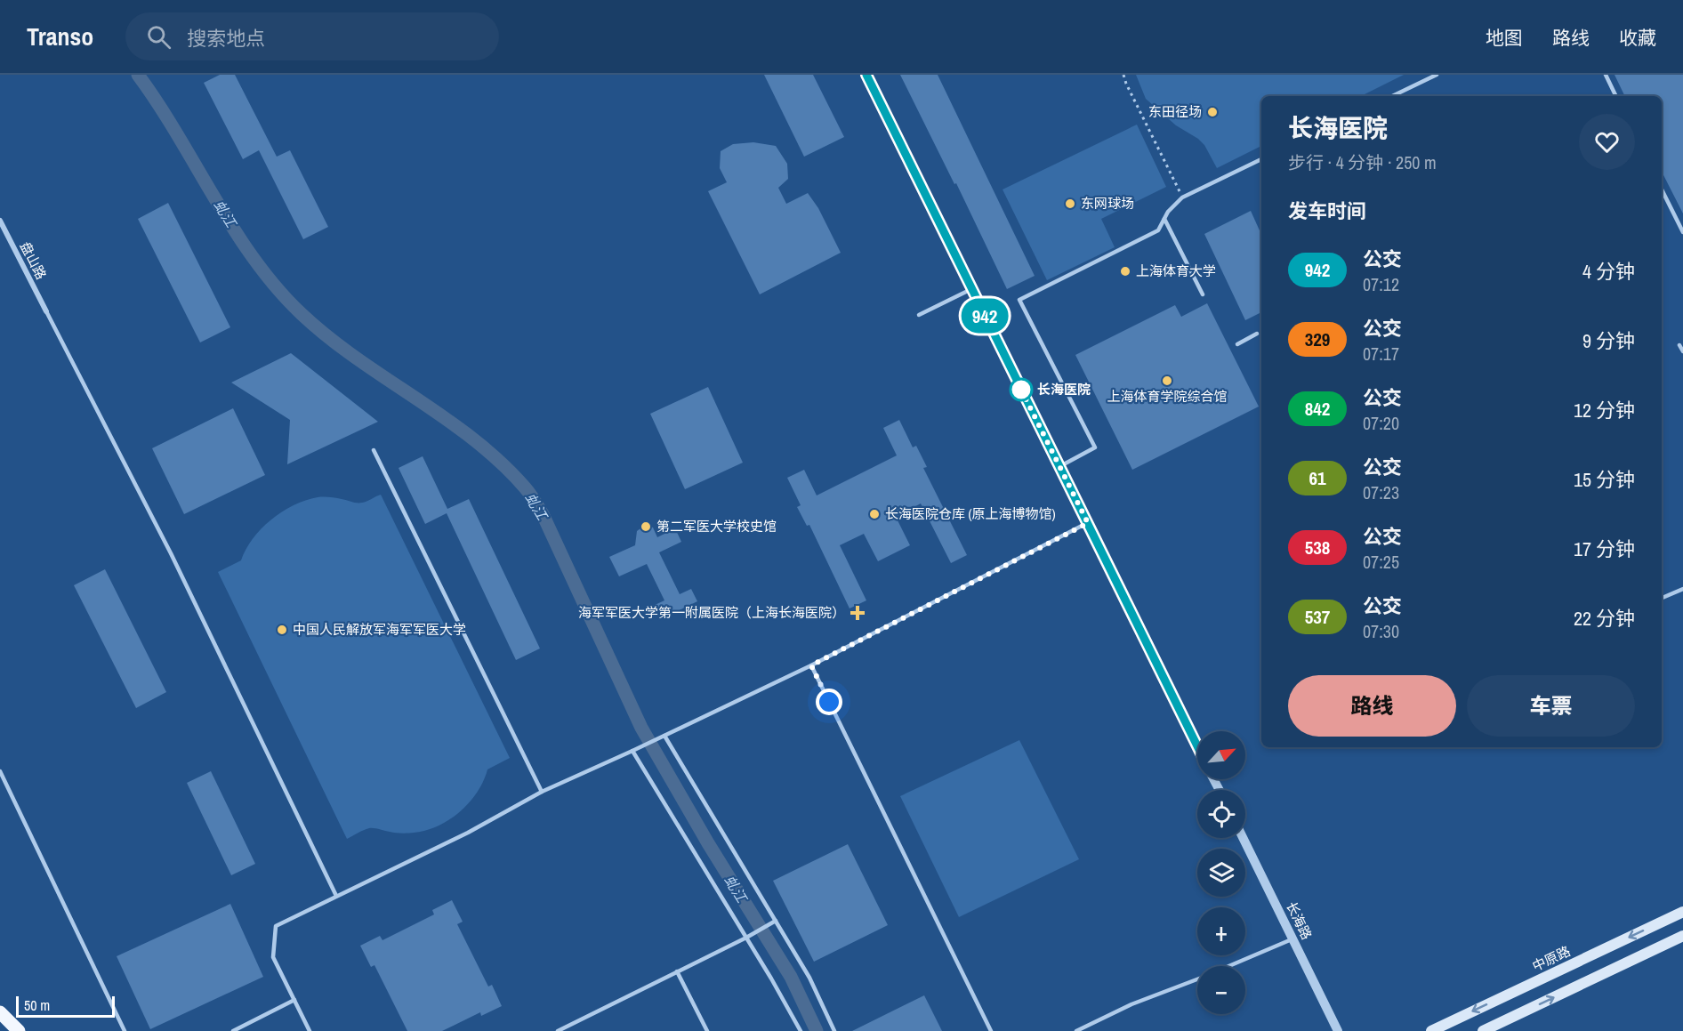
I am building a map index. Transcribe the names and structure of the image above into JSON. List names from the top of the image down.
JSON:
{
  "streets": {
    "main road": ["中原路"],
    "street": ["盘山路", "长海路"]
  },
  "water": ["虬江"],
  "places": {
    "other": [
      "东田径场",
      "东网球场",
      "上海体育大学",
      "上海体育学院综合馆",
      "长海医院",
      "长海医院仓库 (原上海博物馆)",
      "第二军医大学校史馆",
      "中国人民解放军海军军医大学"
    ],
    "health": ["海军军医大学第一附属医院（上海长海医院）"]
  },
  "lines": ["bus line 942"],
  "scale_bar": "50 m",
  "north": "top right",
  "page": {
    "header": "Transo",
    "search": "搜索地点",
    "nav": ["地图", "路线", "收藏"],
    "on_map": "942",
    "heading": [
      ["长海医院", "步行 · 4 分钟 · 250 m"],
      "发车时间"
    ],
    "list": [
      {
        "mark": "942",
        "name": "公交",
        "note": "07:12",
        "value": "4 分钟"
      },
      {
        "mark": "329",
        "name": "公交",
        "note": "07:17",
        "value": "9 分钟"
      },
      {
        "mark": "842",
        "name": "公交",
        "note": "07:20",
        "value": "12 分钟"
      },
      {
        "mark": "61",
        "name": "公交",
        "note": "07:23",
        "value": "15 分钟"
      },
      {
        "mark": "538",
        "name": "公交",
        "note": "07:25",
        "value": "17 分钟"
      },
      {
        "mark": "537",
        "name": "公交",
        "note": "07:30",
        "value": "22 分钟"
      }
    ],
    "buttons": ["路线", "车票"],
    "map_buttons": ["+", "−"],
    "scale": "50 m"
  }
}
